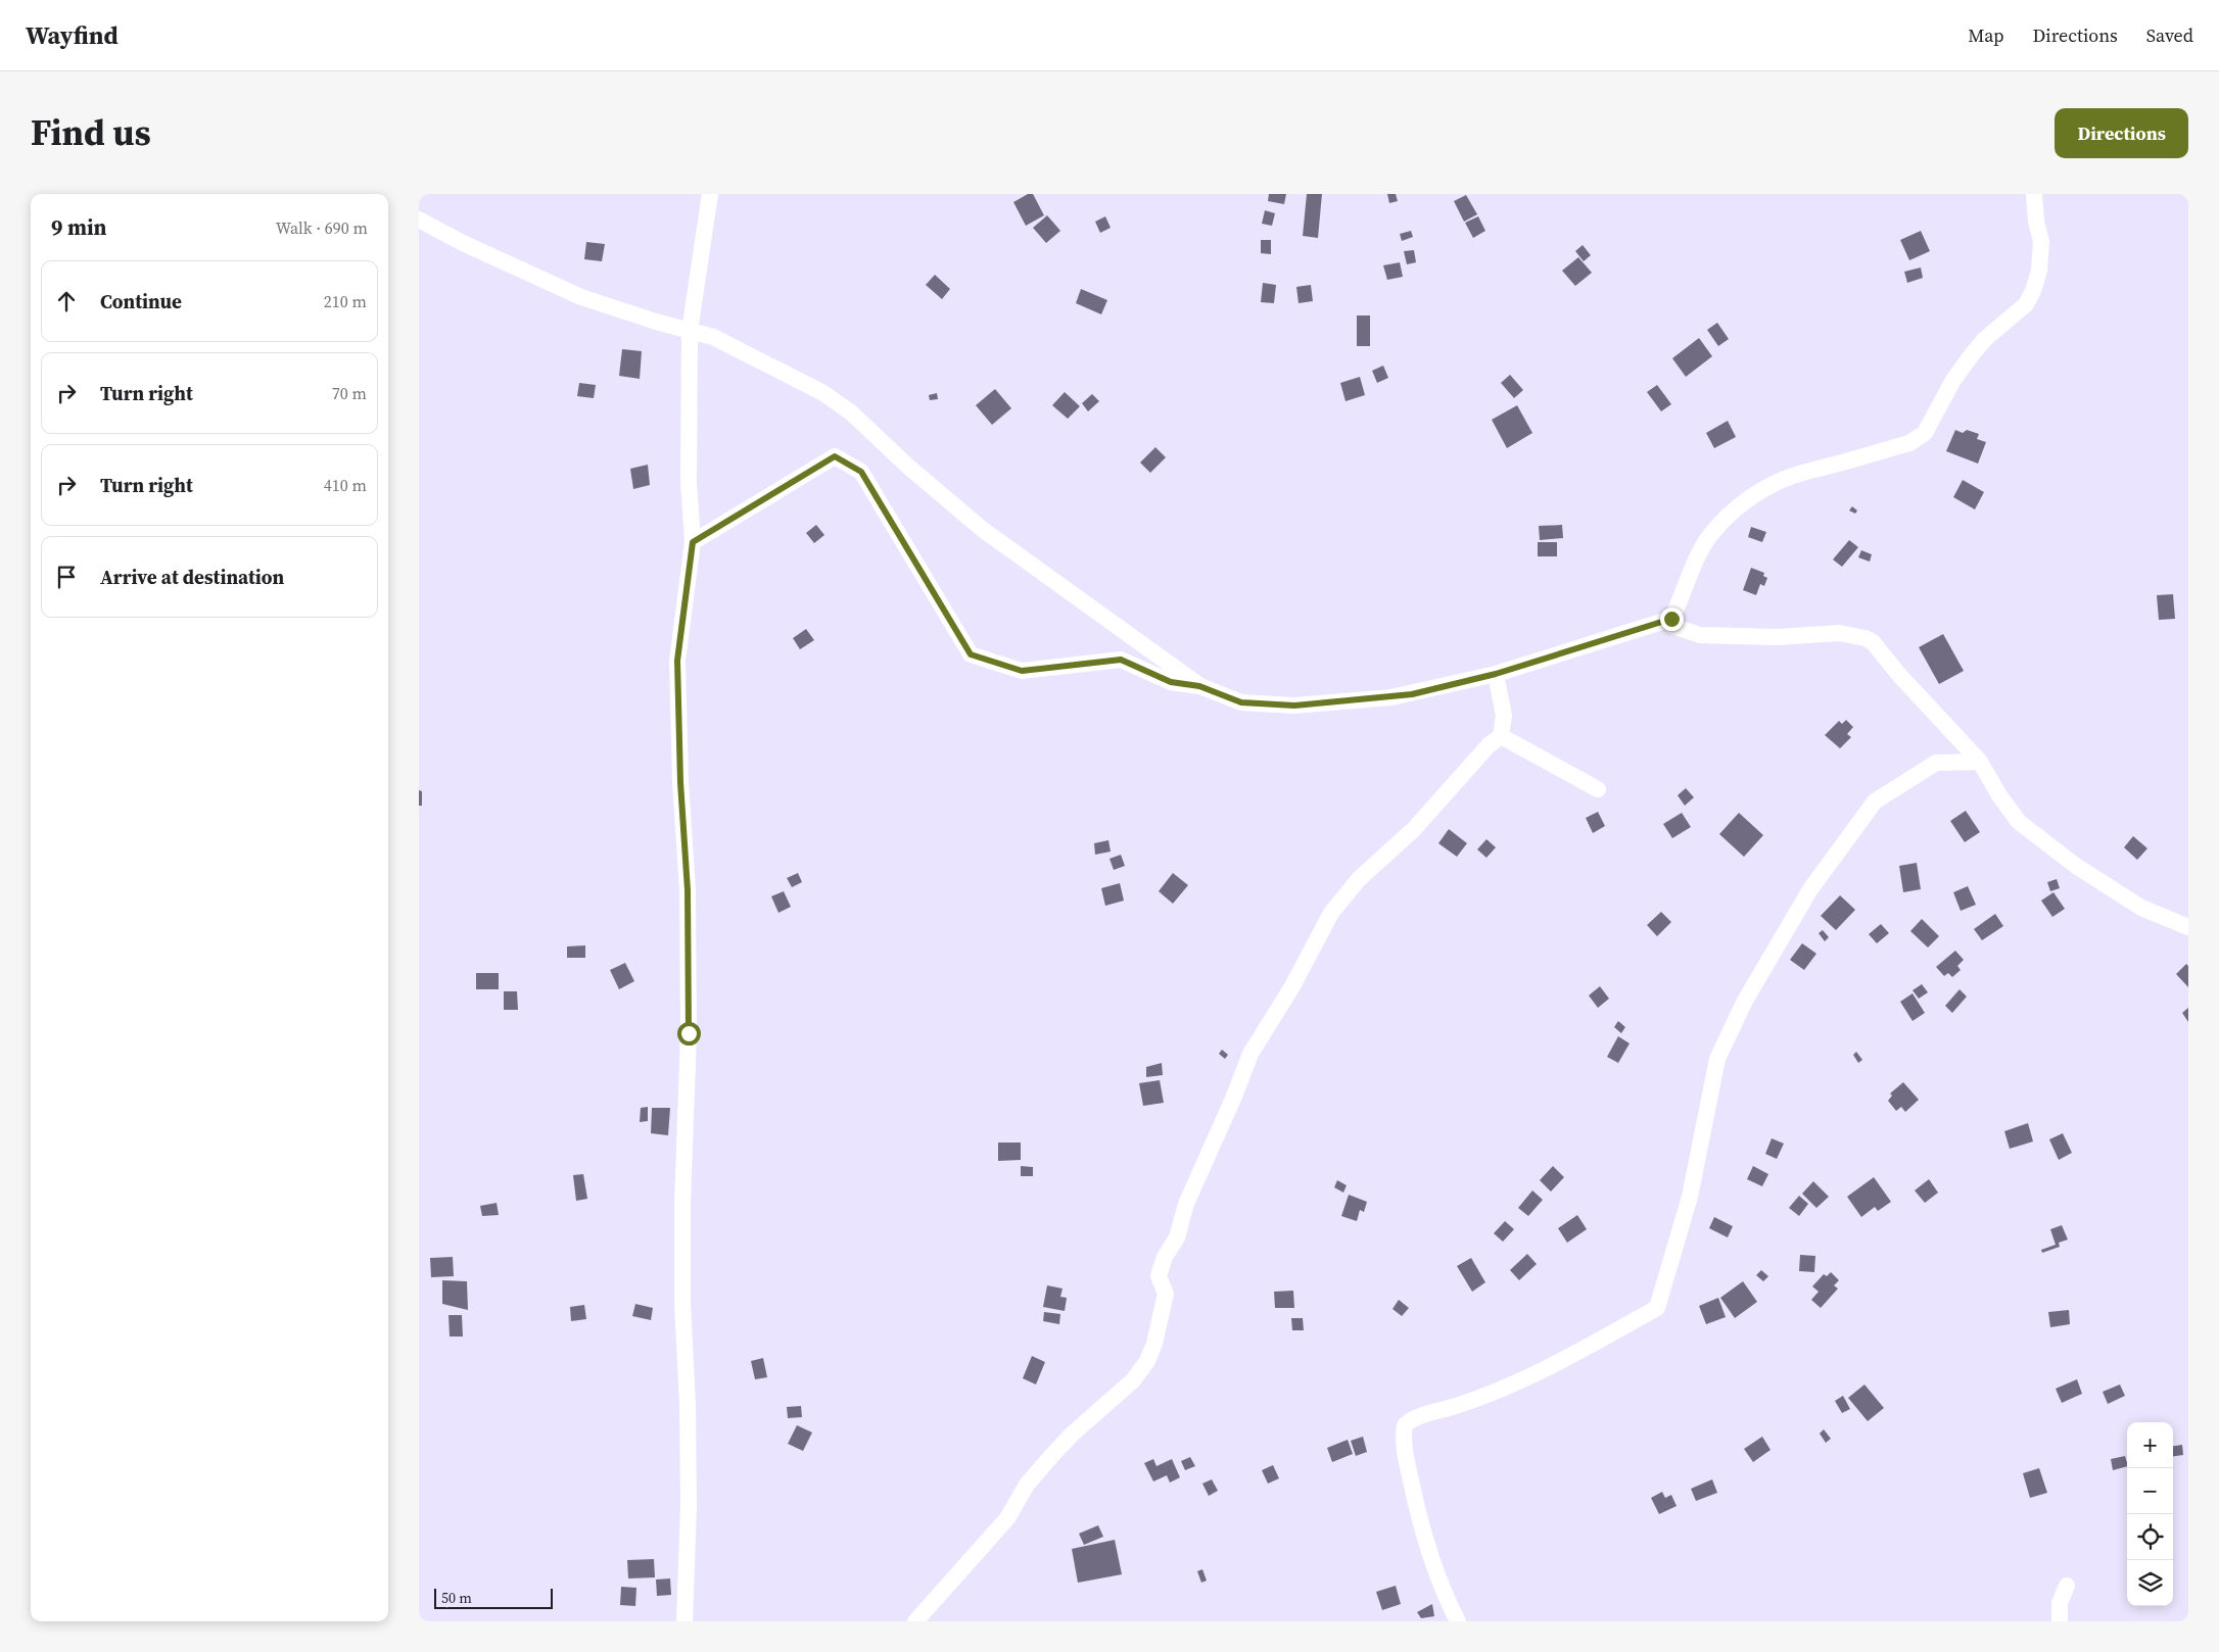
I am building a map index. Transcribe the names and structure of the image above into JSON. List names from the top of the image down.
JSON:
{
  "scale_bar": "50 m",
  "page": {
    "header": "Wayfind",
    "nav": ["Map", "Directions", "Saved"],
    "title": "Find us",
    "buttons": "Directions",
    "heading": ["9 min", "Walk · 690 m"],
    "list": [
      ["Continue", "210 m"],
      ["Turn right", "70 m"],
      ["Turn right", "410 m"],
      "Arrive at destination"
    ],
    "map_buttons": ["+", "−"],
    "scale": "50 m"
  }
}
